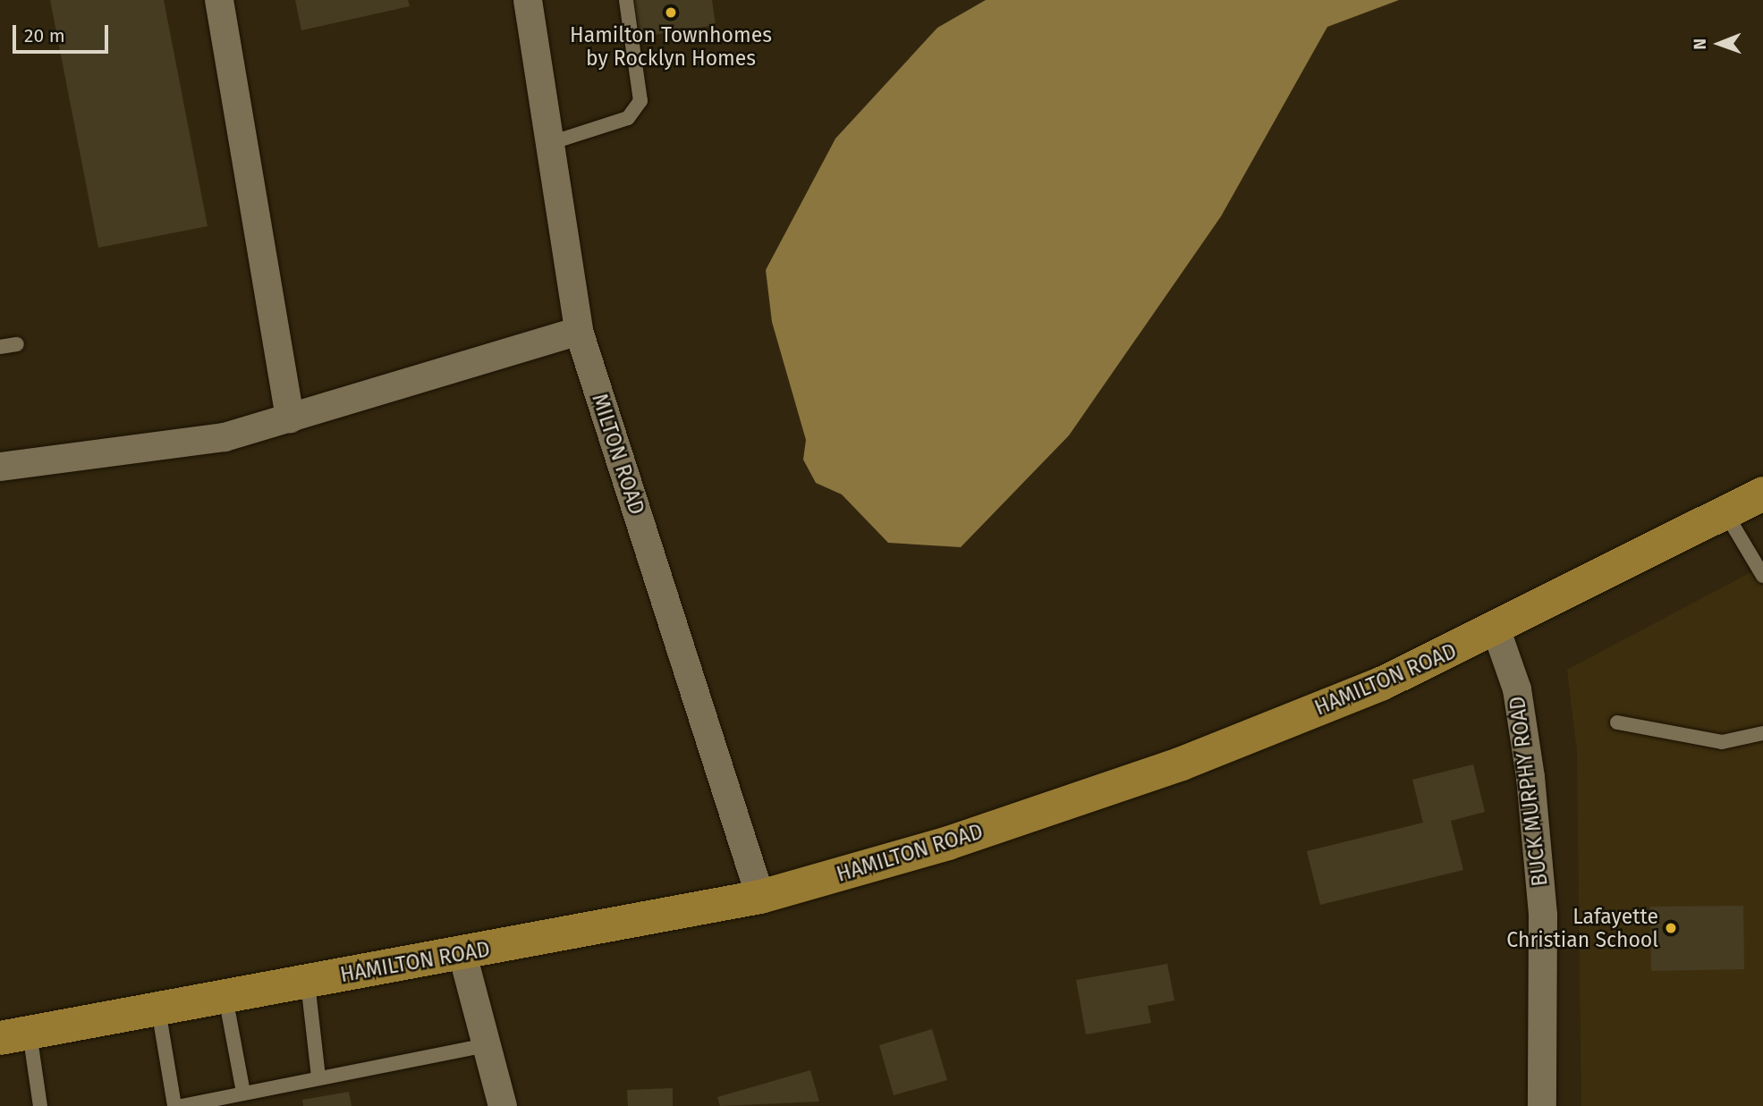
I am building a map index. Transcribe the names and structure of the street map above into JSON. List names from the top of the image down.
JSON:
{
  "streets": {
    "highway": ["HAMILTON ROAD"],
    "street": ["MILTON ROAD", "BUCK MURPHY ROAD"]
  },
  "crossings": [
    ["MILTON ROAD", "HAMILTON ROAD"],
    ["HAMILTON ROAD", "BUCK MURPHY ROAD"]
  ],
  "places": ["Hamilton Townhomes by Rocklyn Homes", "Lafayette Christian School"],
  "scale_bar": "20 m",
  "north": "left"
}
